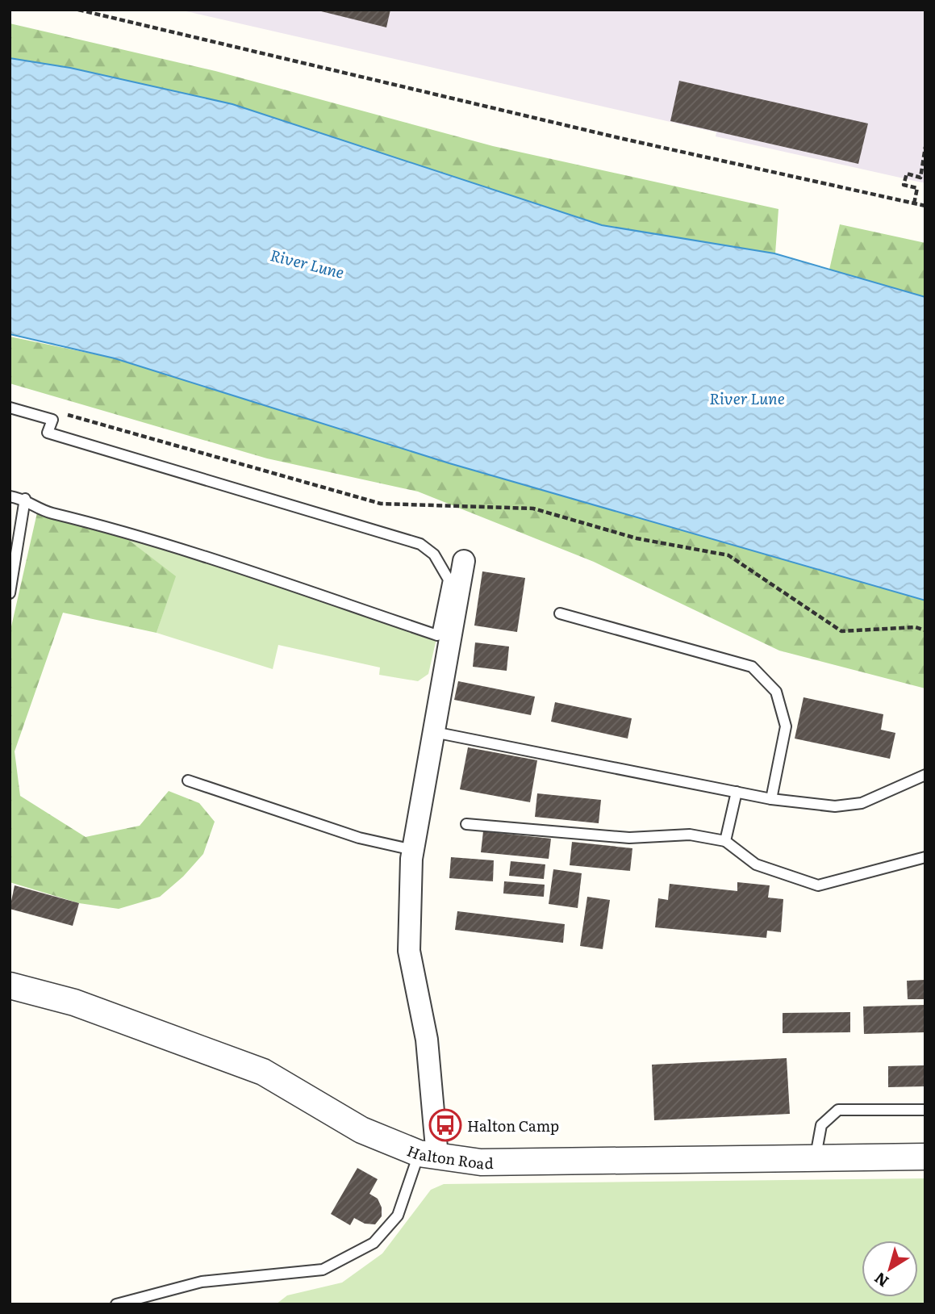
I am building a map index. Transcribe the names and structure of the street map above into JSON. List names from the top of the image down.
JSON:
{
  "streets": {
    "street": ["Halton Road"]
  },
  "water": ["River Lune"],
  "places": {
    "bus stop": ["Halton Camp"]
  },
  "north": "bottom left"
}
